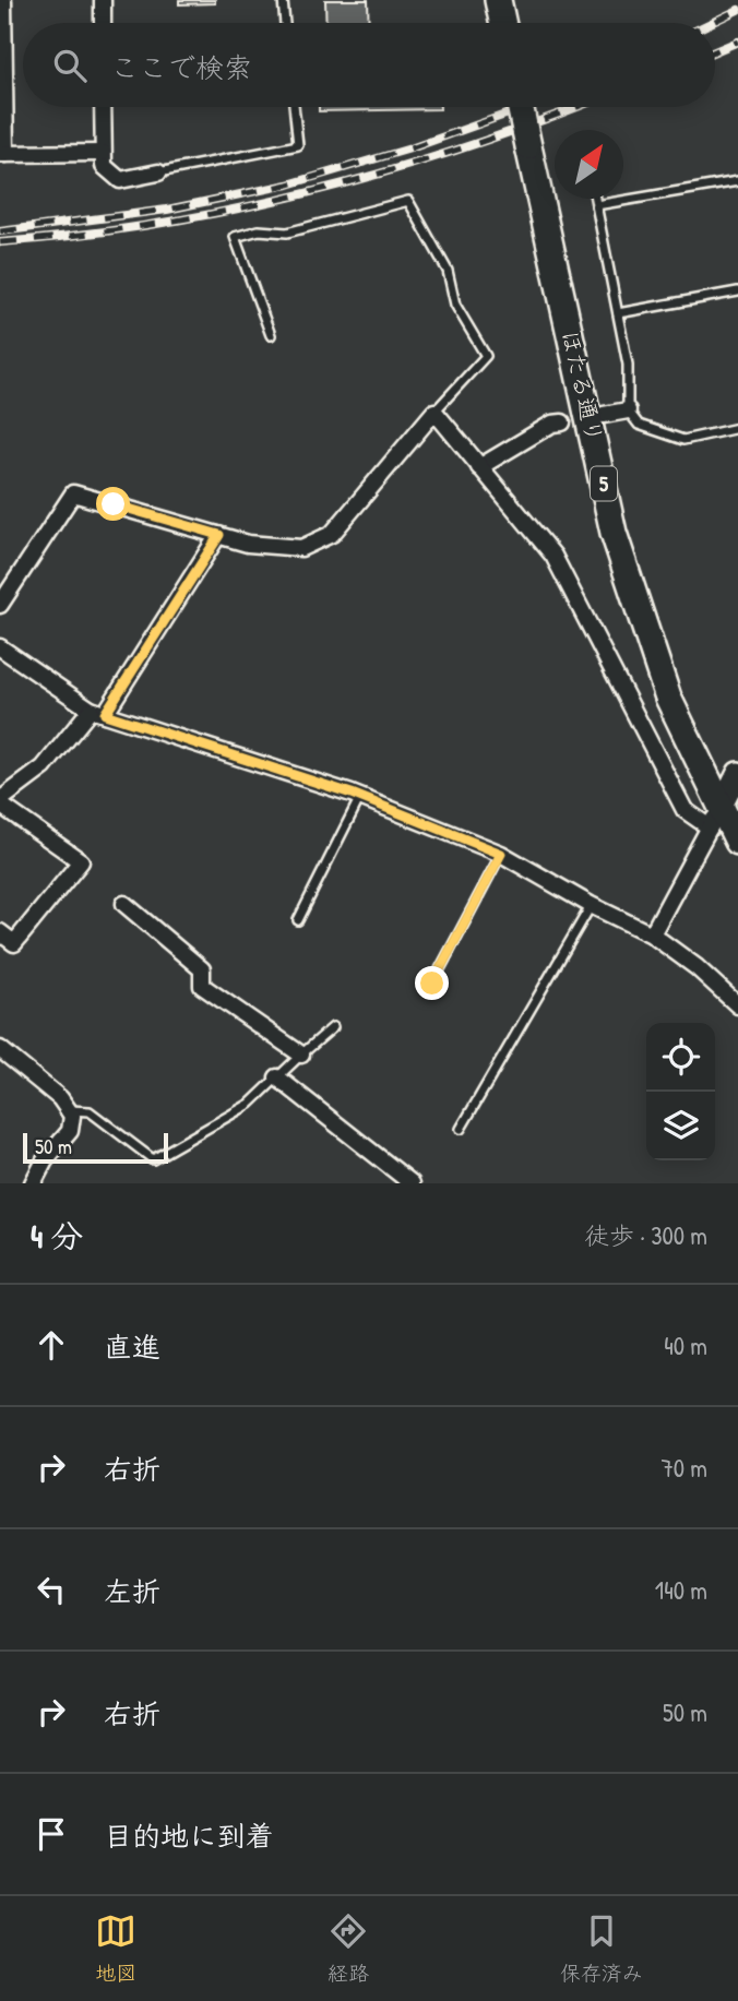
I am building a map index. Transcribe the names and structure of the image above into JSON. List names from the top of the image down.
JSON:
{
  "streets": {
    "main road": ["ほたる通り", "5"]
  },
  "scale_bar": "50 m",
  "north": "top right",
  "page": {
    "search": "ここで検索",
    "scale": "50 m",
    "heading": ["4 分", "徒歩 · 300 m"],
    "list": [
      ["直進", "40 m"],
      ["右折", "70 m"],
      ["左折", "140 m"],
      ["右折", "50 m"],
      "目的地に到着"
    ],
    "nav": ["地図", "経路", "保存済み"]
  }
}
